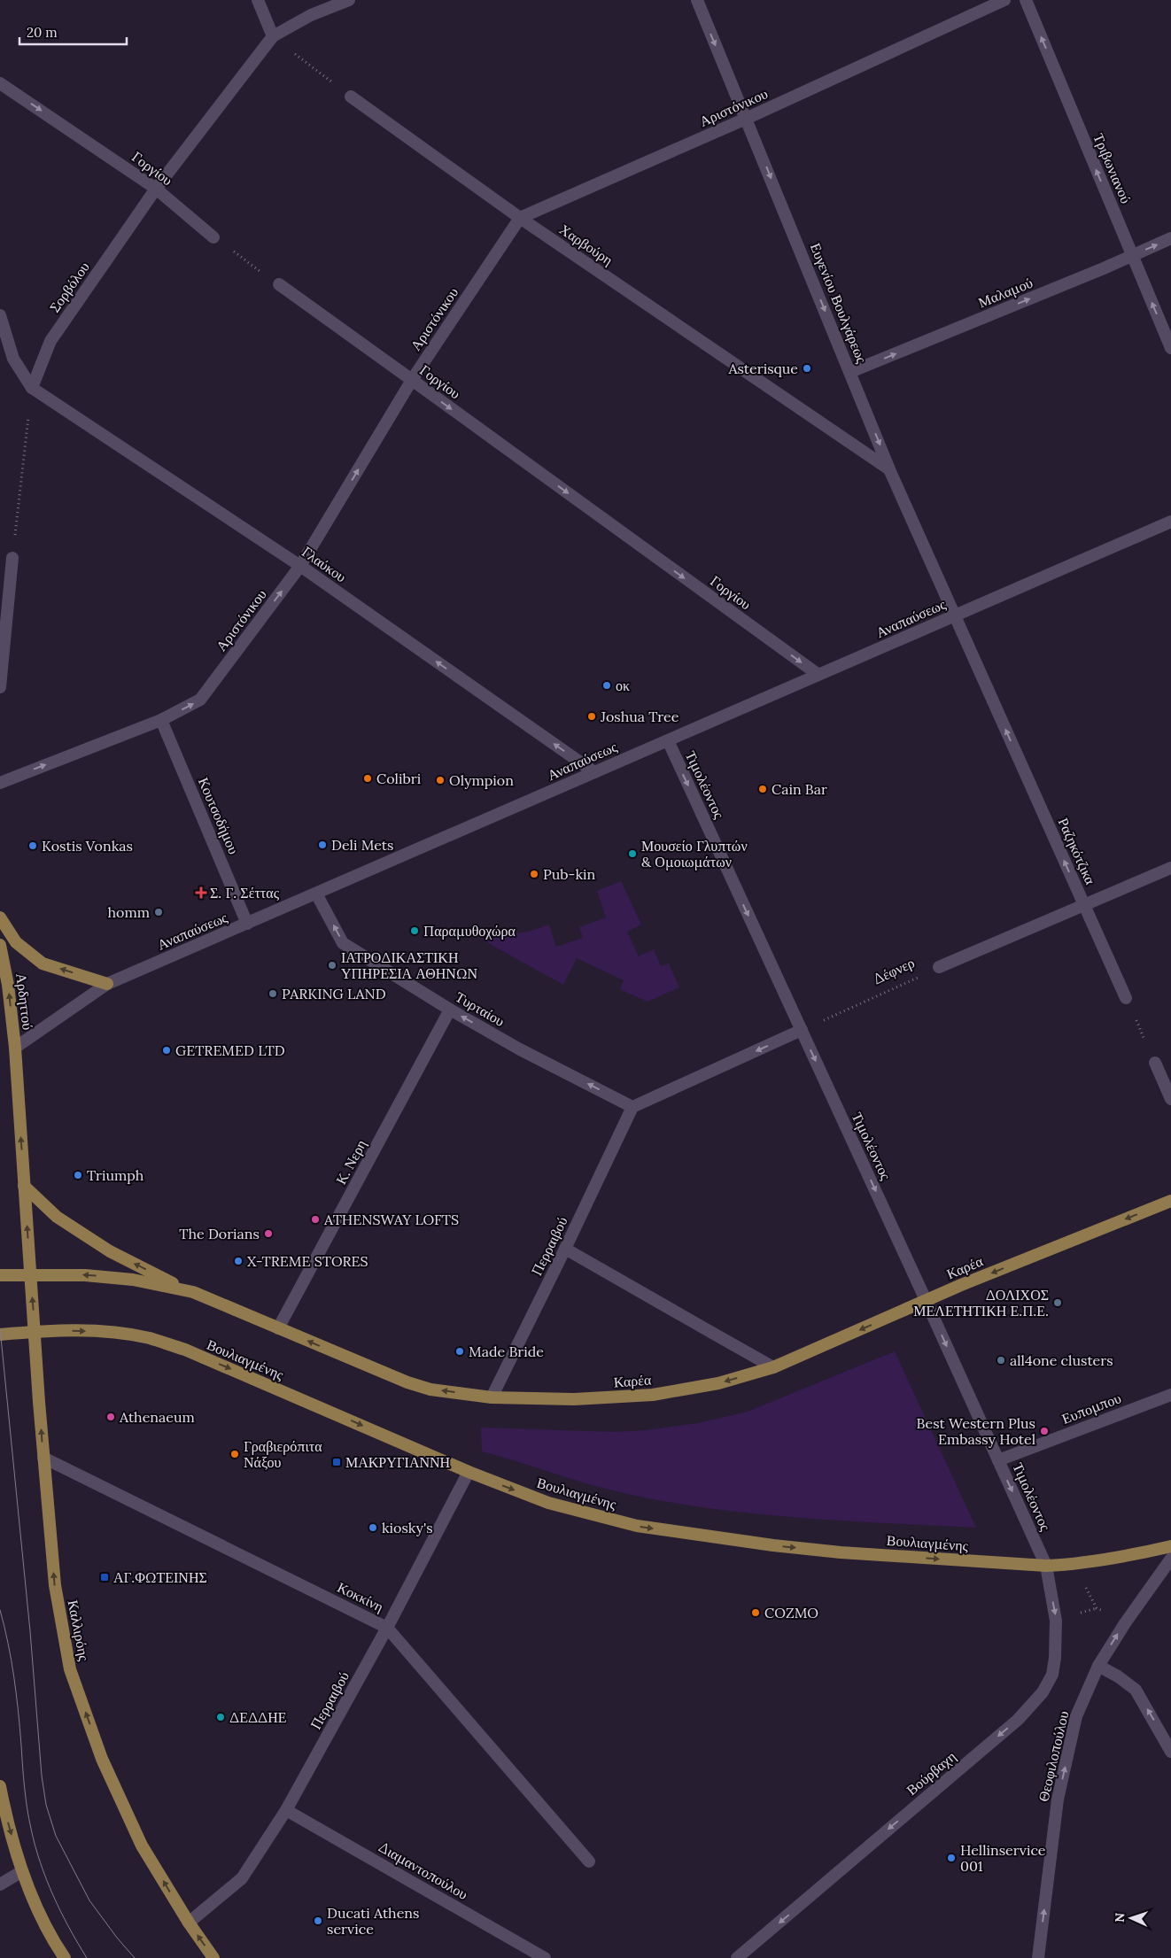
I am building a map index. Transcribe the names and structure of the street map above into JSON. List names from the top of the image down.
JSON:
{
  "streets": {
    "main road": [
      "Αρδηττού",
      "Καρέα",
      "Βουλιαγμένης",
      "Καλλιρόης"
    ],
    "street": [
      "Αριστόνικου",
      "Γοργίου",
      "Τριβωνιανού",
      "Χαρβούρη",
      "Σορβόλου",
      "Μαλαμού",
      "Ευγενίου Βουλγάρεως",
      "Γλαύκου",
      "Αναπαύσεως",
      "Τιμολέοντος",
      "Κουτσοδήμου",
      "Ραζηκότζικα",
      "Τυρταίου",
      "Κ. Νερη",
      "Περραιβού",
      "Ευπομπου",
      "Κοκκίνη",
      "Θεοφιλοπούλου",
      "Βούρβαχη",
      "Διαμαντοπούλου"
    ],
    "path": ["Δέφνερ"]
  },
  "crossings": [
    ["Αριστόνικου", "Γοργίου"],
    ["Αριστόνικου", "Χαρβούρη"],
    ["Αριστόνικου", "Ευγενίου Βουλγάρεως"],
    ["Αριστόνικου", "Γλαύκου"],
    ["Αριστόνικου", "Κουτσοδήμου"],
    ["Γοργίου", "Σορβόλου"],
    ["Γοργίου", "Αναπαύσεως"],
    ["Τριβωνιανού", "Μαλαμού"],
    ["Χαρβούρη", "Ευγενίου Βουλγάρεως"],
    ["Σορβόλου", "Γλαύκου"],
    ["Μαλαμού", "Ευγενίου Βουλγάρεως"],
    ["Ευγενίου Βουλγάρεως", "Αναπαύσεως"],
    ["Ευγενίου Βουλγάρεως", "Ραζηκότζικα"],
    ["Γλαύκου", "Αναπαύσεως"],
    ["Αναπαύσεως", "Τιμολέοντος"],
    ["Αναπαύσεως", "Κουτσοδήμου"],
    ["Αναπαύσεως", "Ραζηκότζικα"],
    ["Αναπαύσεως", "Αρδηττού"],
    ["Αναπαύσεως", "Τυρταίου"],
    ["Τιμολέοντος", "Δέφνερ"],
    ["Τιμολέοντος", "Καρέα"],
    ["Τιμολέοντος", "Βουλιαγμένης"],
    ["Τιμολέοντος", "Ευπομπου"],
    ["Τιμολέοντος", "Βούρβαχη"],
    ["Αρδηττού", "Καλλιρόης"],
    ["Τυρταίου", "Κ. Νερη"],
    ["Τυρταίου", "Περραιβού"],
    ["Περραιβού", "Καρέα"],
    ["Περραιβού", "Βουλιαγμένης"],
    ["Περραιβού", "Κοκκίνη"],
    ["Περραιβού", "Καλλιρόης"],
    ["Περραιβού", "Διαμαντοπούλου"],
    ["Βουλιαγμένης", "Καλλιρόης"],
    ["Βουλιαγμένης", "Βούρβαχη"],
    ["Κοκκίνη", "Καλλιρόης"]
  ],
  "one_way": [
    "Αριστόνικου",
    "Γοργίου",
    "Τριβωνιανού",
    "Μαλαμού",
    "Ευγενίου Βουλγάρεως",
    "Γλαύκου",
    "Τιμολέοντος",
    "Ραζηκότζικα",
    "Αρδηττού",
    "Τυρταίου",
    "Καρέα",
    "Καλλιρόης",
    "Θεοφιλοπούλου",
    "Βούρβαχη"
  ],
  "places": {
    "other": [
      "Asterisque",
      "οκ",
      "Joshua Tree",
      "Colibri",
      "Olympion",
      "Cain Bar",
      "Deli Mets",
      "Kostis Vonkas",
      "Μουσείο Γλυπτών & Ομοιωμάτων",
      "Pub-kin",
      "homm",
      "Παραμυθοχώρα",
      "ΙΑΤΡΟΔΙΚΑΣΤΙΚΗ ΥΠΗΡΕΣΙΑ ΑΘΗΝΩΝ",
      "PARKING LAND",
      "GETREMED LTD",
      "Triumph",
      "ATHENSWAY LOFTS",
      "The Dorians",
      "X-TREME STORES",
      "ΔΟΛΙΧΟΣ ΜΕΛΕΤΗΤΙΚΗ Ε.Π.Ε.",
      "Made Bride",
      "all4one clusters",
      "Athenaeum",
      "Best Western Plus Embassy Hotel",
      "Γραβιερόπιτα Νάξου",
      "kiosky's",
      "COZMO",
      "ΔΕΔΔΗΕ",
      "Hellinservice 001",
      "Ducati Athens service"
    ],
    "health": ["Σ. Γ. Σέττας"],
    "transit": ["ΜΑΚΡΥΓΙΑΝΝΗ", "ΑΓ.ΦΩΤΕΙΝΗΣ"]
  },
  "scale_bar": "20 m",
  "north": "left"
}
